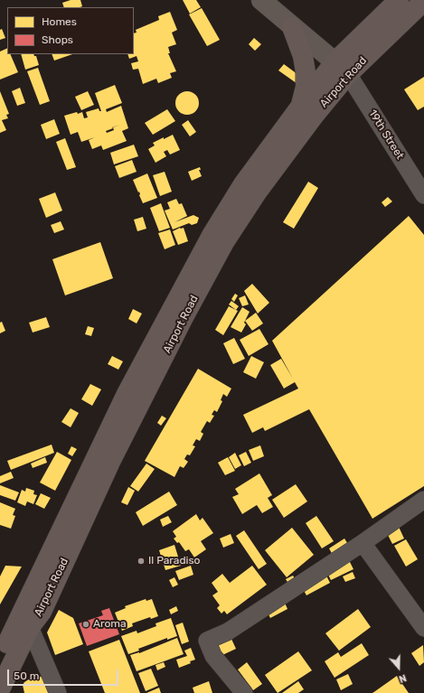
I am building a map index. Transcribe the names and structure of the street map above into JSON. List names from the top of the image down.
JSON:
{
  "streets": {
    "main road": ["Airport Road"],
    "street": ["19th Street"]
  },
  "crossings": [
    ["Airport Road", "19th Street"]
  ],
  "places": ["Il Paradiso", "Aroma"],
  "legend": ["Homes", "Shops"],
  "scale_bar": "50 m",
  "north": "bottom"
}
